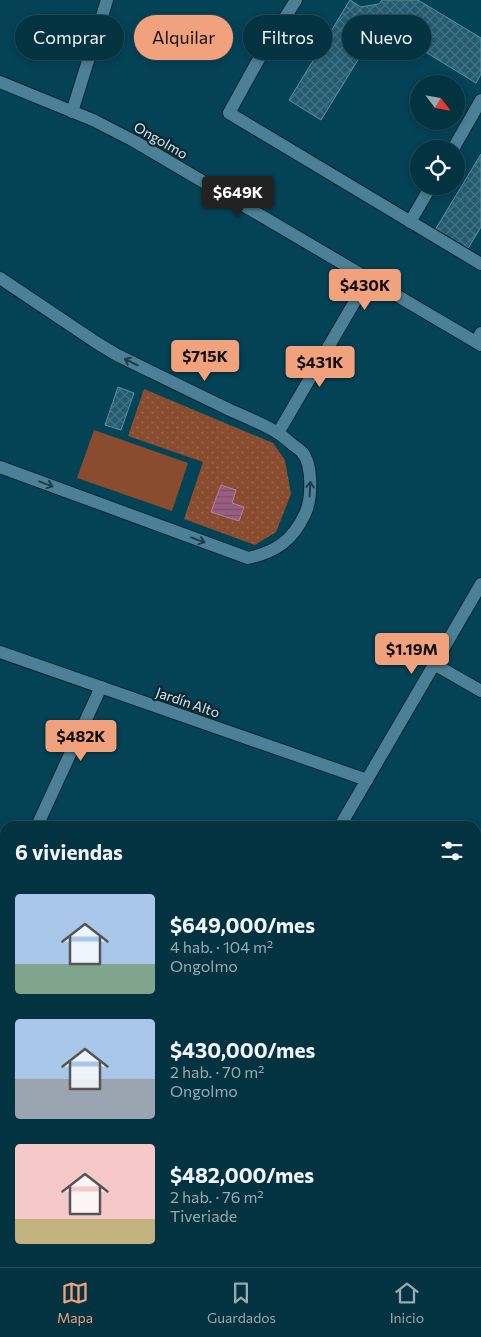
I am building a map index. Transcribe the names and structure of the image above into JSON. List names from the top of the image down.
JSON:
{
  "streets": {
    "street": ["Ongolmo", "Jardín Alto"]
  },
  "north": "bottom right",
  "page": {
    "chip": [
      "Comprar",
      "Alquilar",
      "Filtros",
      "Nuevo"
    ],
    "price": [
      "$649K",
      "$430K",
      "$715K",
      "$431K",
      "$1.19M",
      "$482K"
    ],
    "heading": "6 viviendas",
    "list": [
      {
        "name": "$649,000/mes",
        "note": "4 hab. · 104 m² · Ongolmo"
      },
      {
        "name": "$430,000/mes",
        "note": "2 hab. · 70 m² · Ongolmo"
      },
      {
        "name": "$482,000/mes",
        "note": "2 hab. · 76 m² · Tiveriade"
      }
    ],
    "tabs": ["Mapa", "Guardados", "Inicio"]
  }
}
